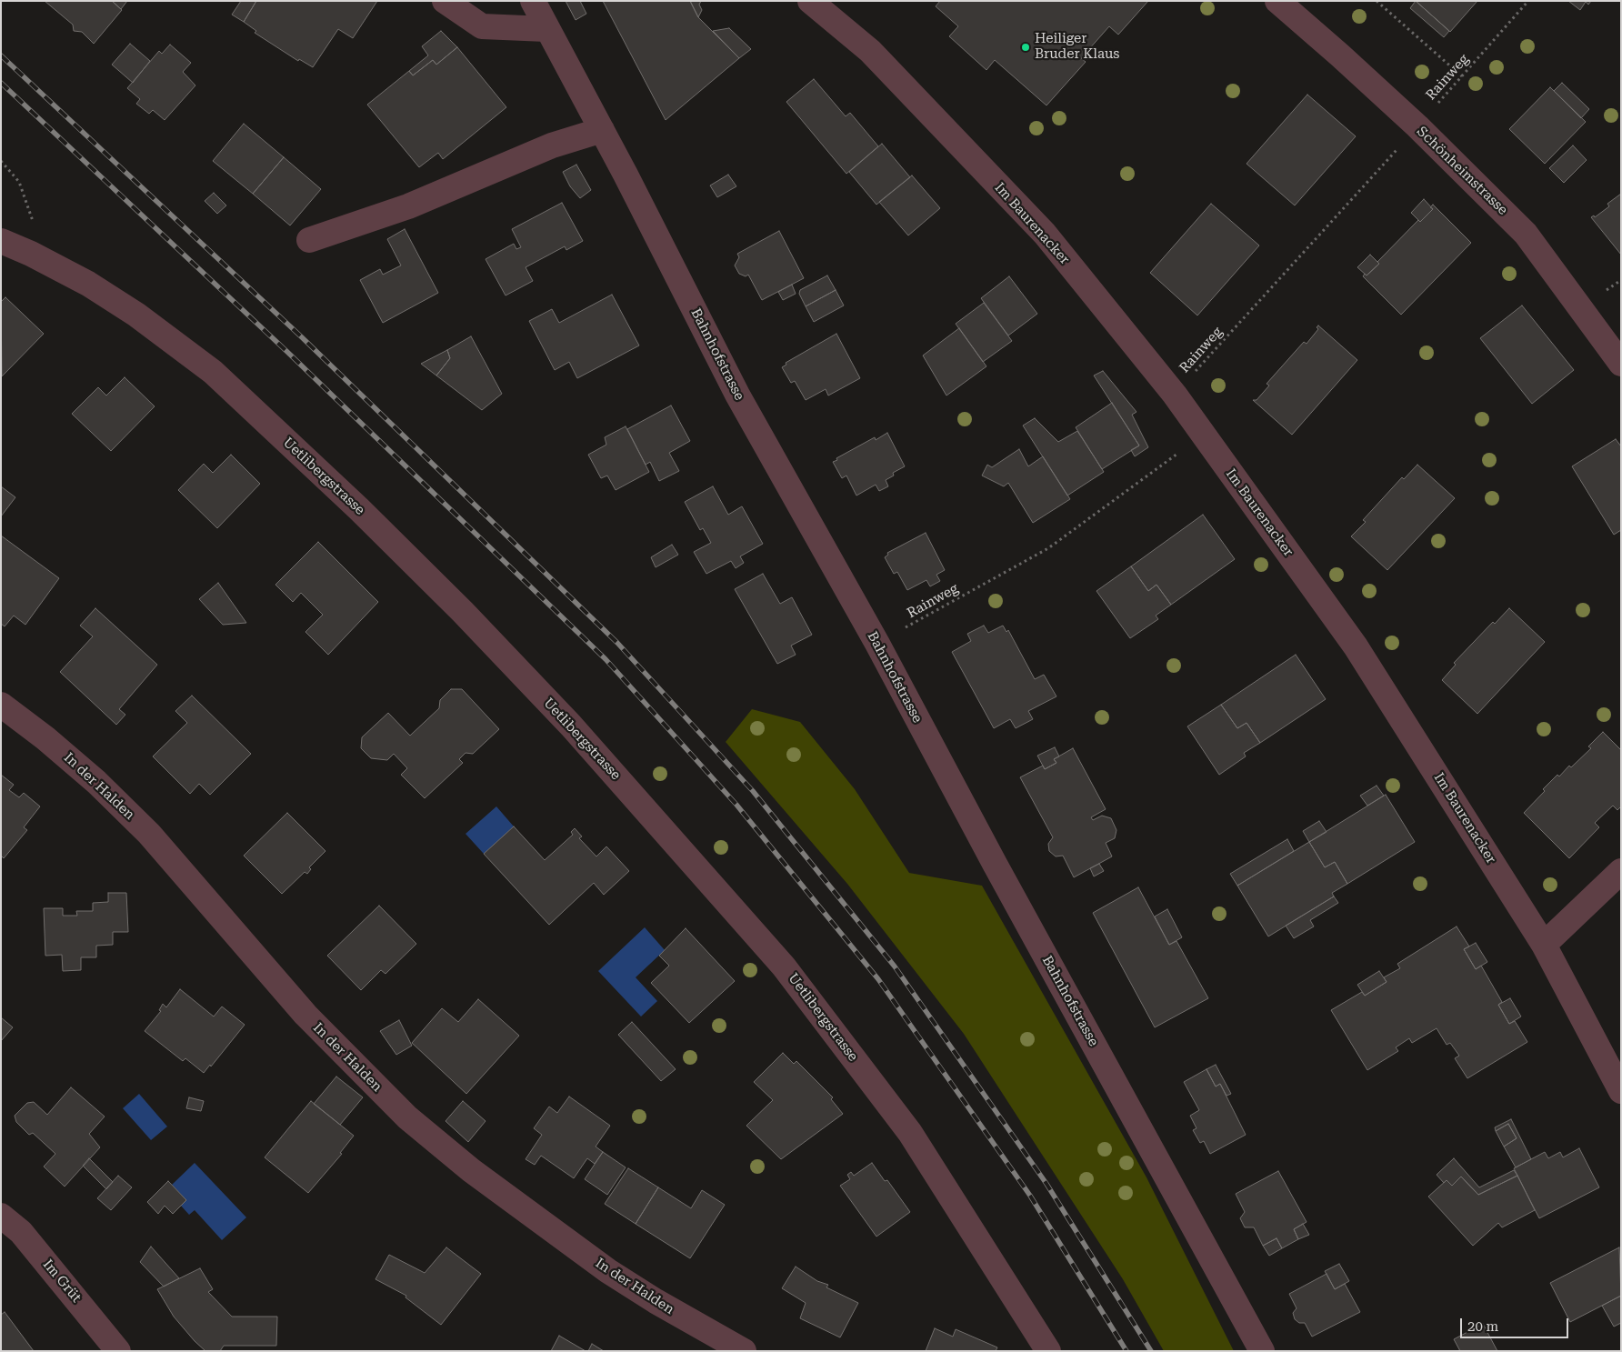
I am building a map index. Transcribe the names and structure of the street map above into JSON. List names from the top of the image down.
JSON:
{
  "streets": {
    "street": [
      "Schönheimstrasse",
      "Im Baurenacker",
      "Bahnhofstrasse",
      "Uetlibergstrasse",
      "In der Halden",
      "Im Grüt"
    ],
    "path": ["Rainweg"]
  },
  "crossings": [
    ["Rainweg", "Schönheimstrasse"],
    ["Rainweg", "Im Baurenacker"],
    ["Rainweg", "Bahnhofstrasse"]
  ],
  "places": ["Heiliger Bruder Klaus"],
  "scale_bar": "20 m"
}
